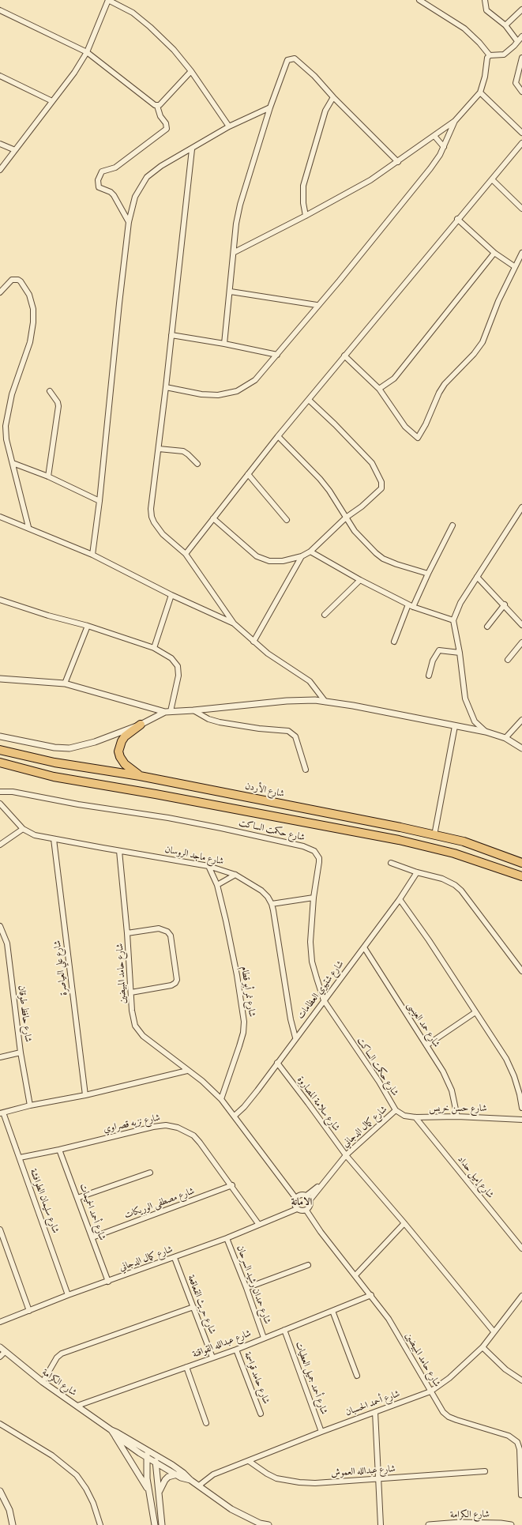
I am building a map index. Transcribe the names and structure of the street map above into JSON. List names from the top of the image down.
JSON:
{
  "streets": {
    "highway": ["شارع الأردن"],
    "street": [
      "شارع حكمت الساكت",
      "شارع ماجد الروسان",
      "شارع علي العياصرة",
      "شارع حامد المبيضين",
      "شارع شتيوي العظامات",
      "شارع نمر أبو قطام",
      "شارع حافظ طوقان",
      "شارع حمد العيسى",
      "شارع سلامة المصاروة",
      "شارع حسن خريس",
      "شارع نزيه قصراوي",
      "شارع كمال الدجاني",
      "شارع إميل حداد",
      "شارع سليمان الطوافشة",
      "شارع مصطفى الوريكات",
      "شارع أحمد الحميمات",
      "شارع حمدان رشيد السرحان",
      "شارع حريث القعاقعة",
      "شارع عبدالله القواقنة",
      "شارع حامد قواسمة",
      "شارع أحمد جميل العطيات",
      "شارع الكرامة",
      "شارع أحمد الحسبان",
      "شارع عبدالله العموش"
    ]
  },
  "crossings": [
    ["شارع حكمت الساكت", "شارع شتيوي العظامات"],
    ["شارع حكمت الساكت", "شارع حسن خريس"],
    ["شارع حكمت الساكت", "شارع كمال الدجاني"],
    ["شارع ماجد الروسان", "شارع علي العياصرة"],
    ["شارع ماجد الروسان", "شارع حامد المبيضين"],
    ["شارع ماجد الروسان", "شارع شتيوي العظامات"],
    ["شارع ماجد الروسان", "شارع نمر أبو قطام"],
    ["شارع حامد المبيضين", "شارع شتيوي العظامات"],
    ["شارع حامد المبيضين", "شارع نمر أبو قطام"],
    ["شارع حامد المبيضين", "شارع كمال الدجاني"],
    ["شارع حامد المبيضين", "شارع عبدالله القواقنة"],
    ["شارع حامد المبيضين", "شارع أحمد الحسبان"],
    ["شارع شتيوي العظامات", "شارع حمد العيسى"],
    ["شارع شتيوي العظامات", "شارع سلامة المصاروة"],
    ["شارع حمد العيسى", "شارع حسن خريس"],
    ["شارع سلامة المصاروة", "شارع كمال الدجاني"],
    ["شارع سلامة المصاروة", "شارع أحمد الحسبان"],
    ["شارع حسن خريس", "شارع كمال الدجاني"],
    ["شارع حسن خريس", "شارع إميل حداد"],
    ["شارع نزيه قصراوي", "شارع كمال الدجاني"],
    ["شارع نزيه قصراوي", "شارع سليمان الطوافشة"],
    ["شارع نزيه قصراوي", "شارع مصطفى الوريكات"],
    ["شارع نزيه قصراوي", "شارع أحمد الحميمات"],
    ["شارع كمال الدجاني", "شارع سليمان الطوافشة"],
    ["شارع كمال الدجاني", "شارع أحمد الحميمات"],
    ["شارع كمال الدجاني", "شارع حمدان رشيد السرحان"],
    ["شارع كمال الدجاني", "شارع حريث القعاقعة"],
    ["شارع مصطفى الوريكات", "شارع أحمد الحميمات"],
    ["شارع حمدان رشيد السرحان", "شارع عبدالله القواقنة"],
    ["شارع حريث القعاقعة", "شارع عبدالله القواقنة"],
    ["شارع عبدالله القواقنة", "شارع حامد قواسمة"],
    ["شارع عبدالله القواقنة", "شارع أحمد جميل العطيات"],
    ["شارع عبدالله القواقنة", "شارع الكرامة"],
    ["شارع أحمد جميل العطيات", "شارع أحمد الحسبان"],
    ["شارع الكرامة", "شارع أحمد الحسبان"],
    ["شارع أحمد الحسبان", "شارع عبدالله العموش"]
  ],
  "districts": ["الامانة"]
}
